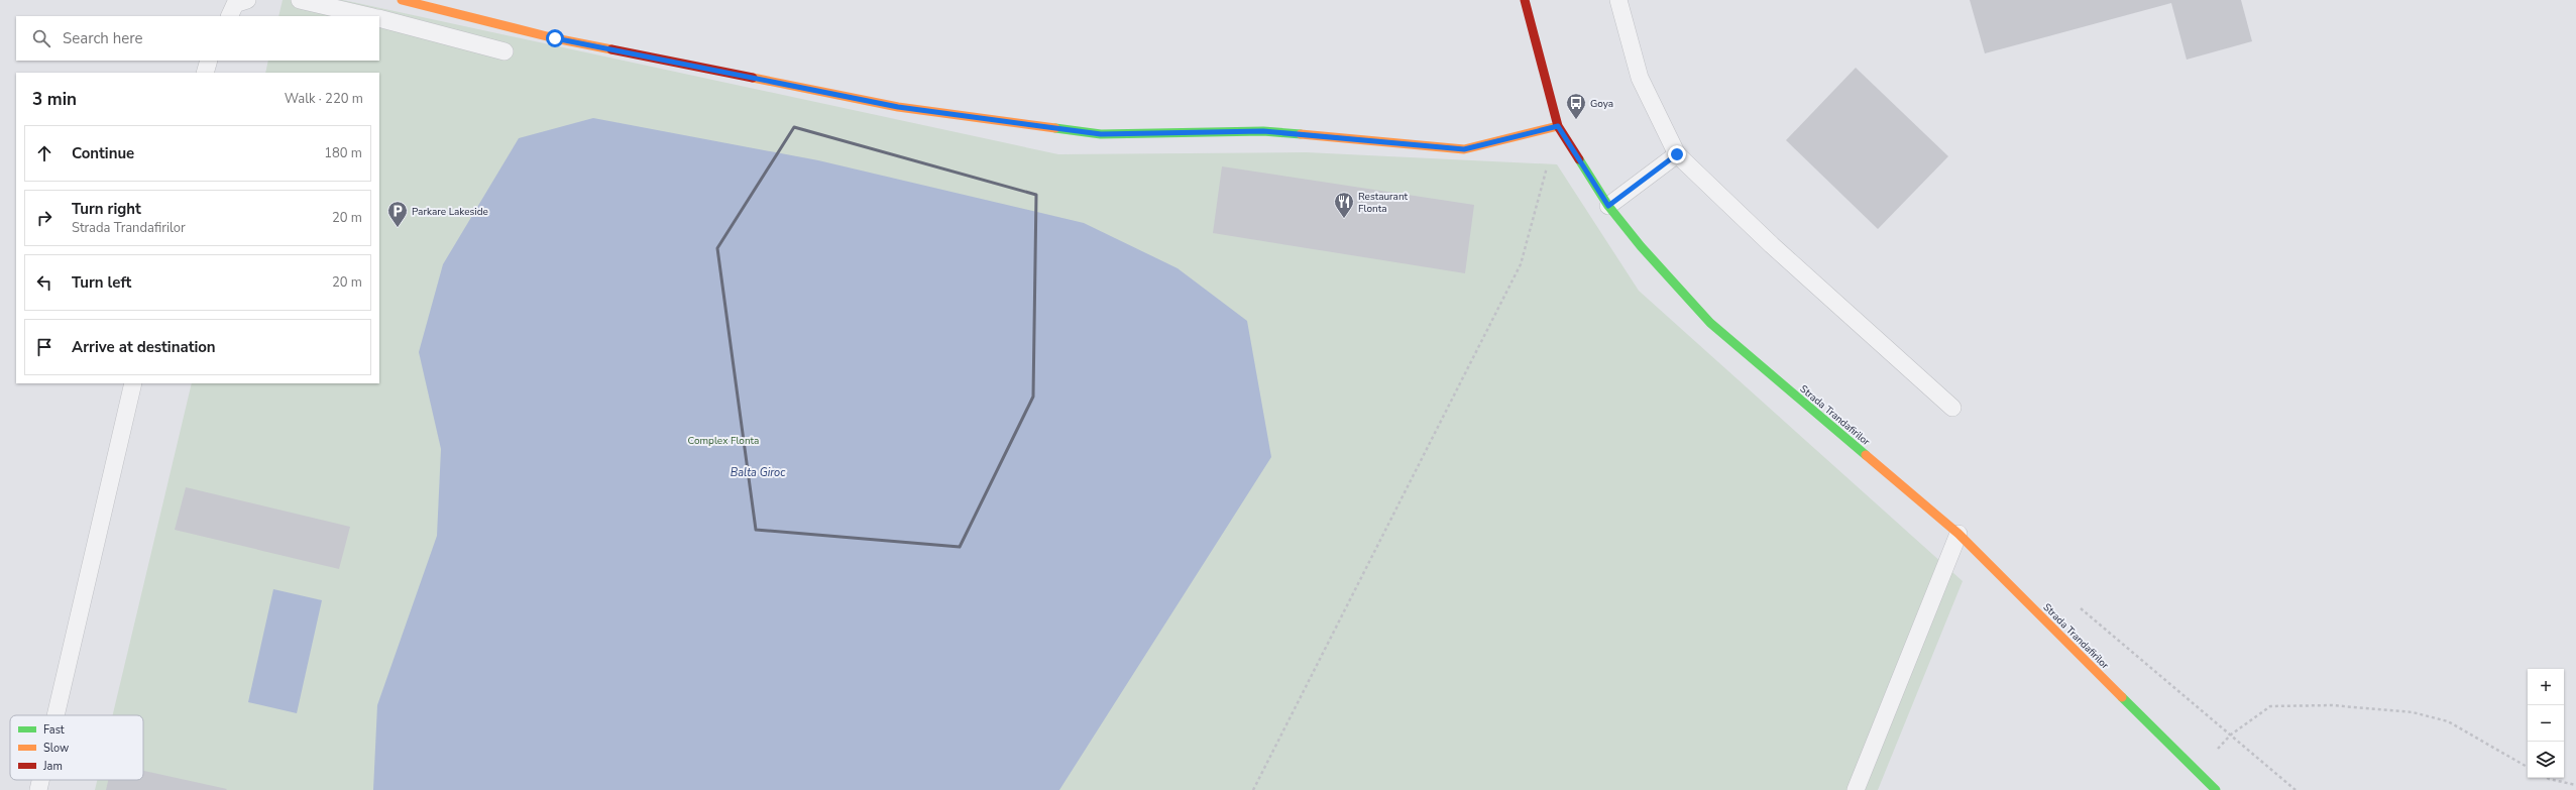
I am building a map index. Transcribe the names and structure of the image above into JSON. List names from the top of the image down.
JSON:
{
  "streets": {
    "street": ["Strada Trandafirilor"]
  },
  "water": ["Balta Giroc"],
  "parks": ["Complex Flonta"],
  "places": {
    "bus stop": ["Goya"],
    "restaurant": ["Restaurant Flonta"],
    "parking": ["Parkare Lakeside"]
  },
  "legend": ["Fast", "Slow", "Jam"],
  "page": {
    "search": "Search here",
    "heading": ["3 min", "Walk · 220 m"],
    "list": [
      ["Continue", "180 m"],
      ["Turn right", "Strada Trandafirilor", "20 m"],
      ["Turn left", "20 m"],
      "Arrive at destination"
    ],
    "map_buttons": ["+", "−"]
  }
}
